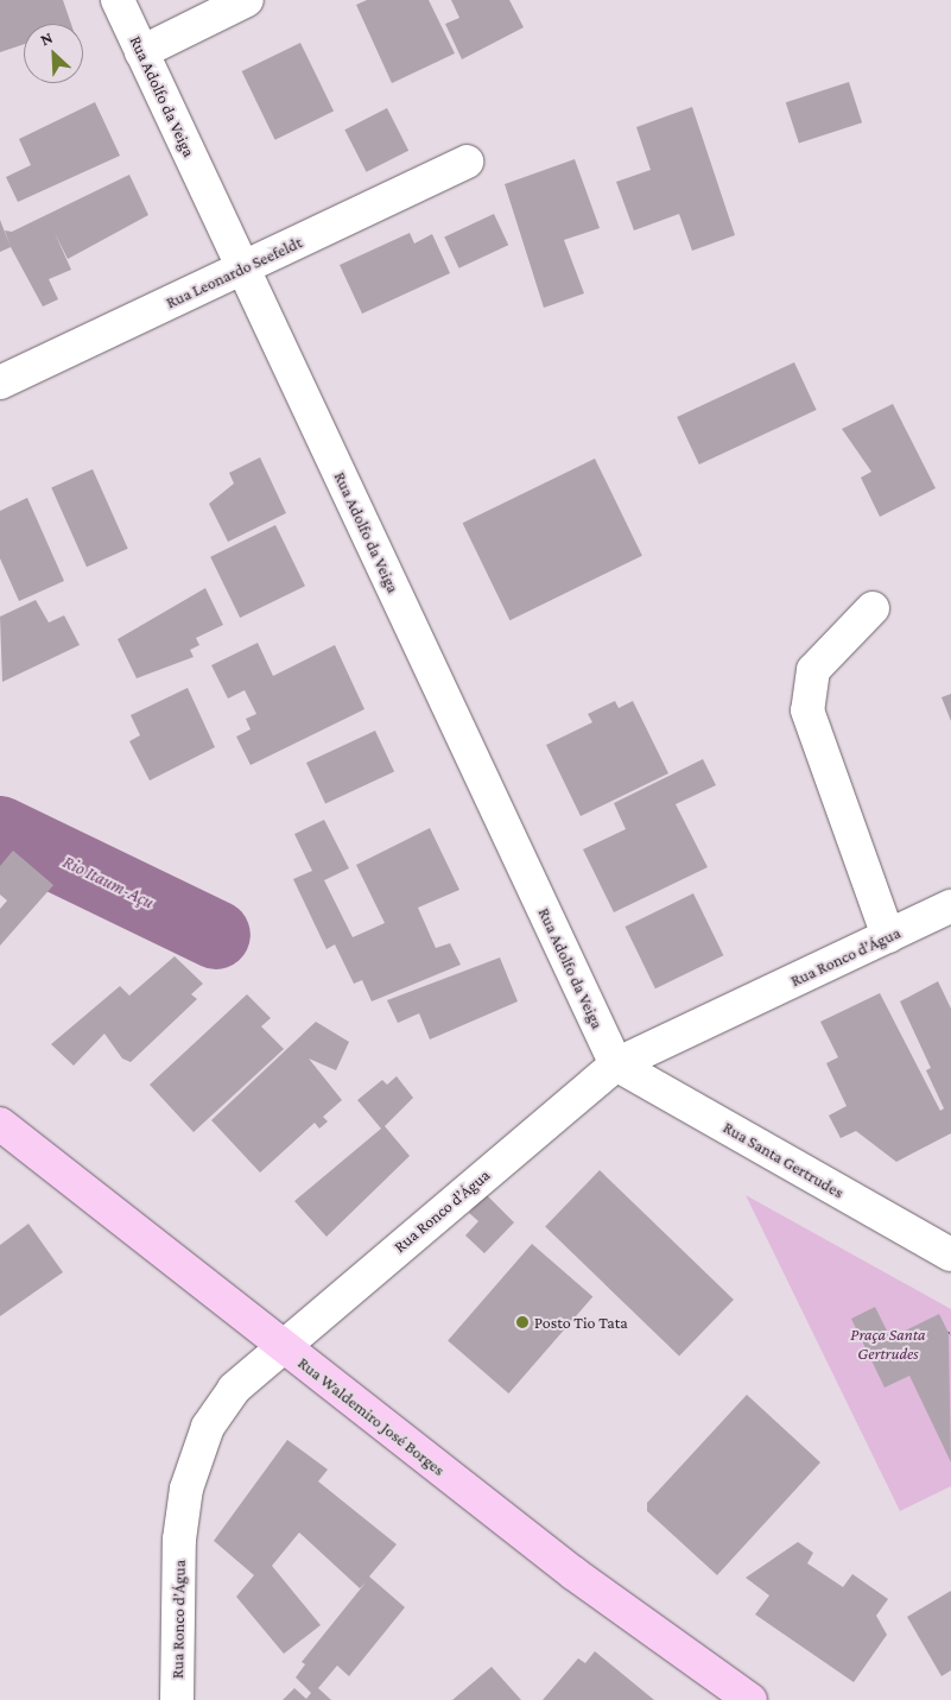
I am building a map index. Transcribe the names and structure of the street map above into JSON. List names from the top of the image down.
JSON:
{
  "streets": {
    "main road": ["Rua Waldemiro José Borges"],
    "street": [
      "Rua Adolfo da Veiga",
      "Rua Leonardo Seefeldt",
      "Rua Ronco d’Água",
      "Rua Santa Gertrudes"
    ]
  },
  "crossings": [
    ["Rua Adolfo da Veiga", "Rua Leonardo Seefeldt"],
    ["Rua Adolfo da Veiga", "Rua Ronco d’Água"],
    ["Rua Adolfo da Veiga", "Rua Santa Gertrudes"],
    ["Rua Ronco d’Água", "Rua Santa Gertrudes"],
    ["Rua Ronco d’Água", "Rua Waldemiro José Borges"]
  ],
  "water": ["Rio Itaum-Açu"],
  "parks": ["Praça Santa Gertrudes"],
  "places": ["Posto Tio Tata"],
  "north": "top left"
}
